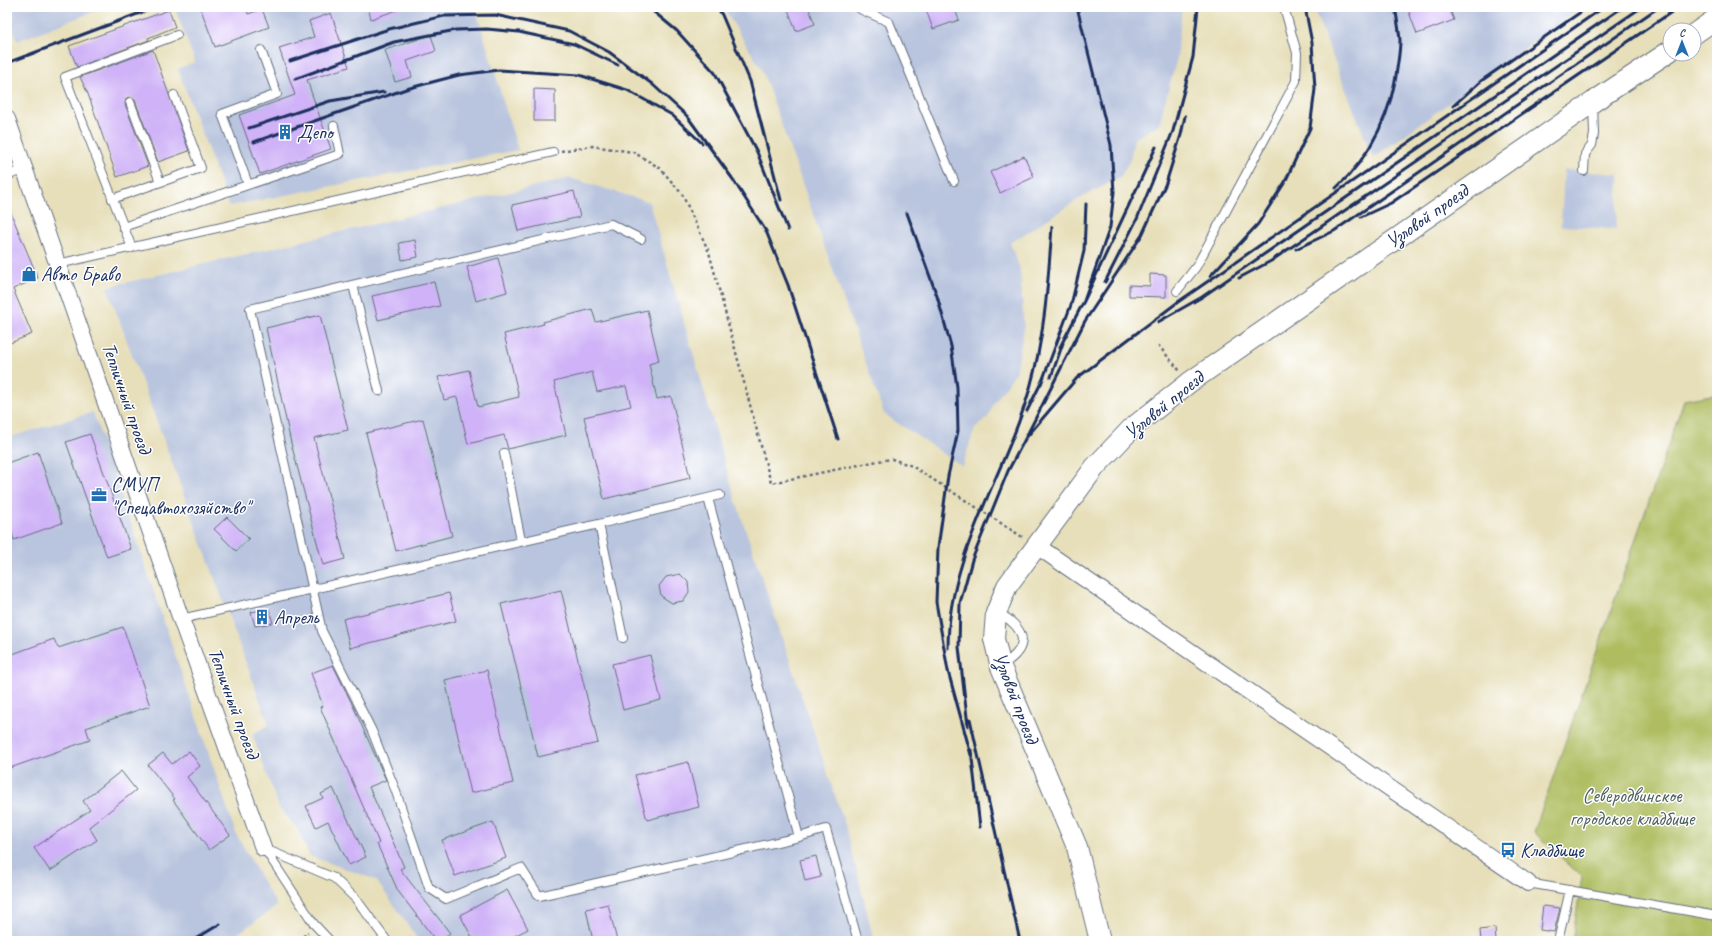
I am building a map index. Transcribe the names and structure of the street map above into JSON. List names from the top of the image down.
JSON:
{
  "streets": {
    "street": ["Узловой проезд", "Тепличный проезд"]
  },
  "parks": ["Северодвинское городское кладбище"],
  "places": {
    "building": ["Депо", "Апрель"],
    "shop": ["Авто Браво"],
    "office": ["СМУП \"Спецавтохозяйство\""],
    "bus stop": ["Кладбище"]
  },
  "north": "top"
}
